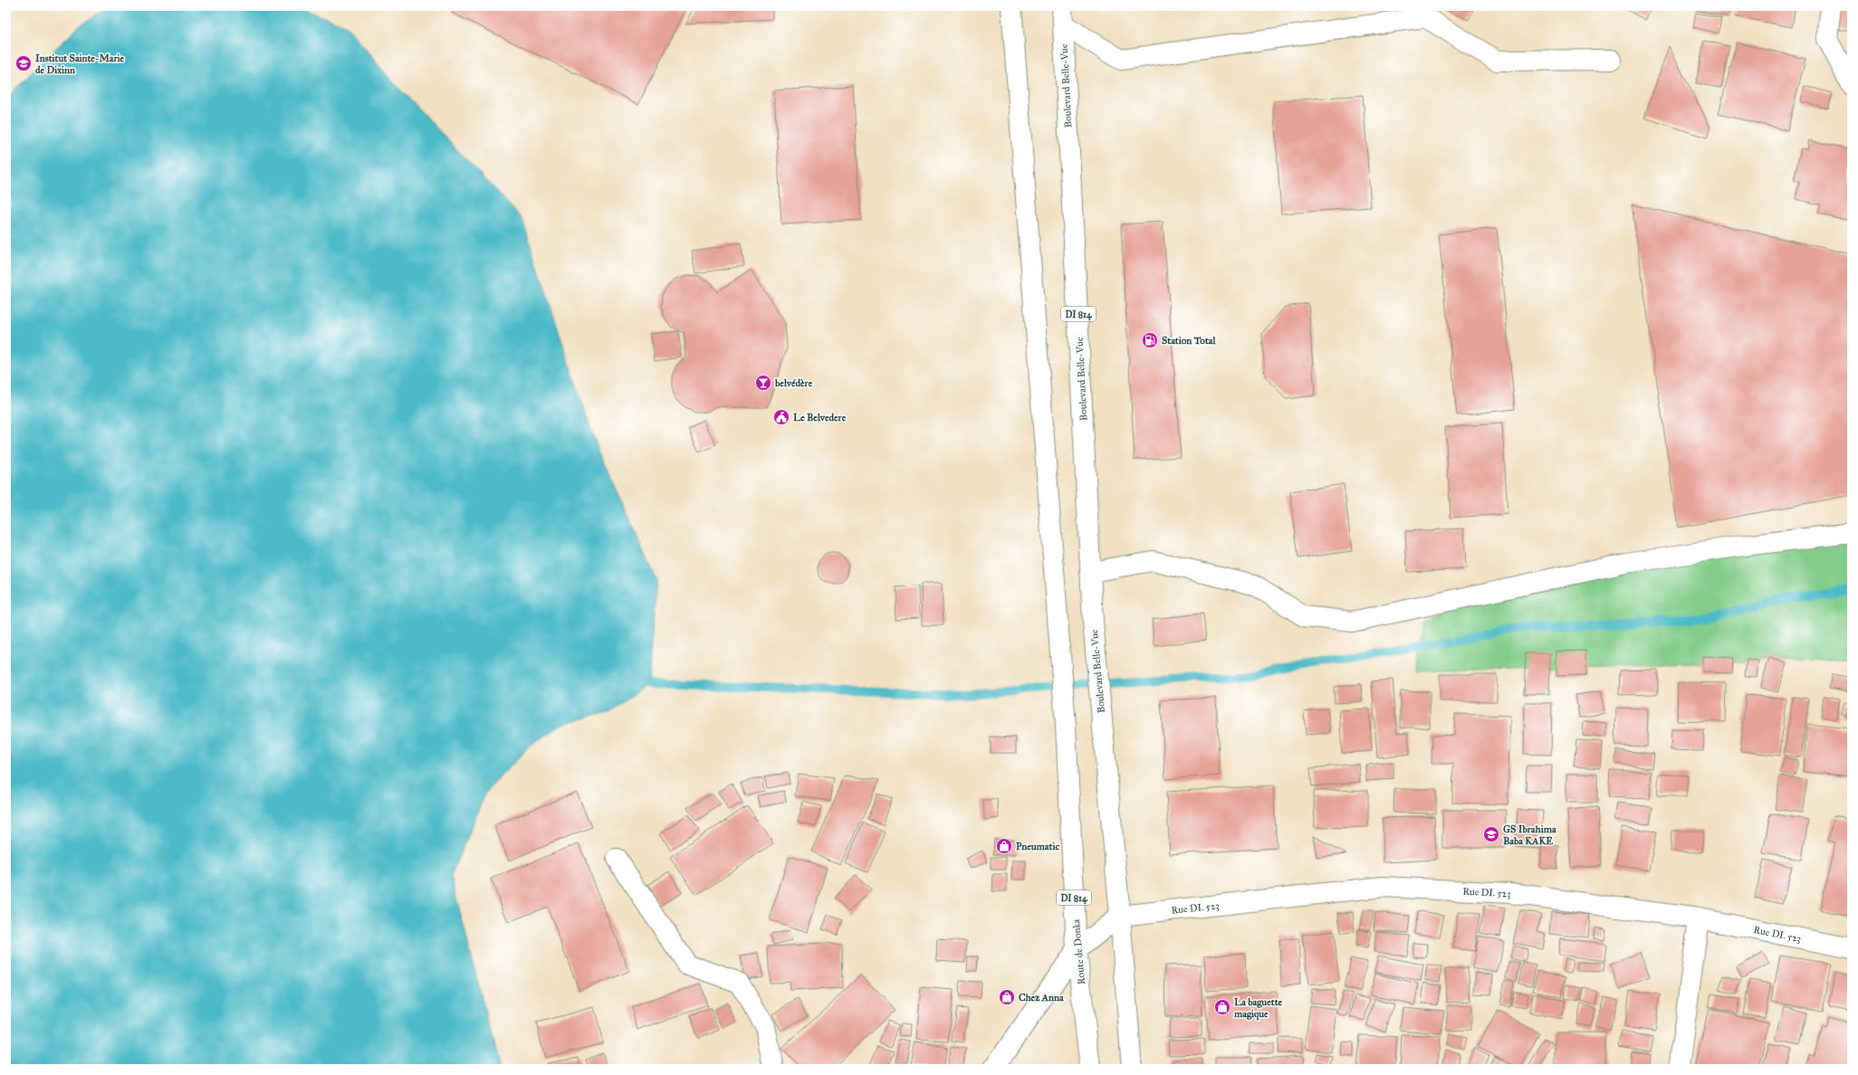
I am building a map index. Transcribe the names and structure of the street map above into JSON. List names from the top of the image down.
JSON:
{
  "streets": {
    "main road": [
      "Boulevard Belle-Vue",
      "DI 814",
      "Rue DI. 523",
      "Route de Donka"
    ]
  },
  "crossings": [
    ["Boulevard Belle-Vue", "Rue DI. 523"]
  ],
  "places": {
    "school or university": ["Institut Sainte-Marie de Dixinn", "GS Ibrahima Baba KAKE"],
    "fuel station": ["Station Total"],
    "bar": ["belvédère"],
    "public building": ["Le Belvedere"],
    "shop": ["Pneumatic", "Chez Anna", "La baguette magique"]
  }
}
